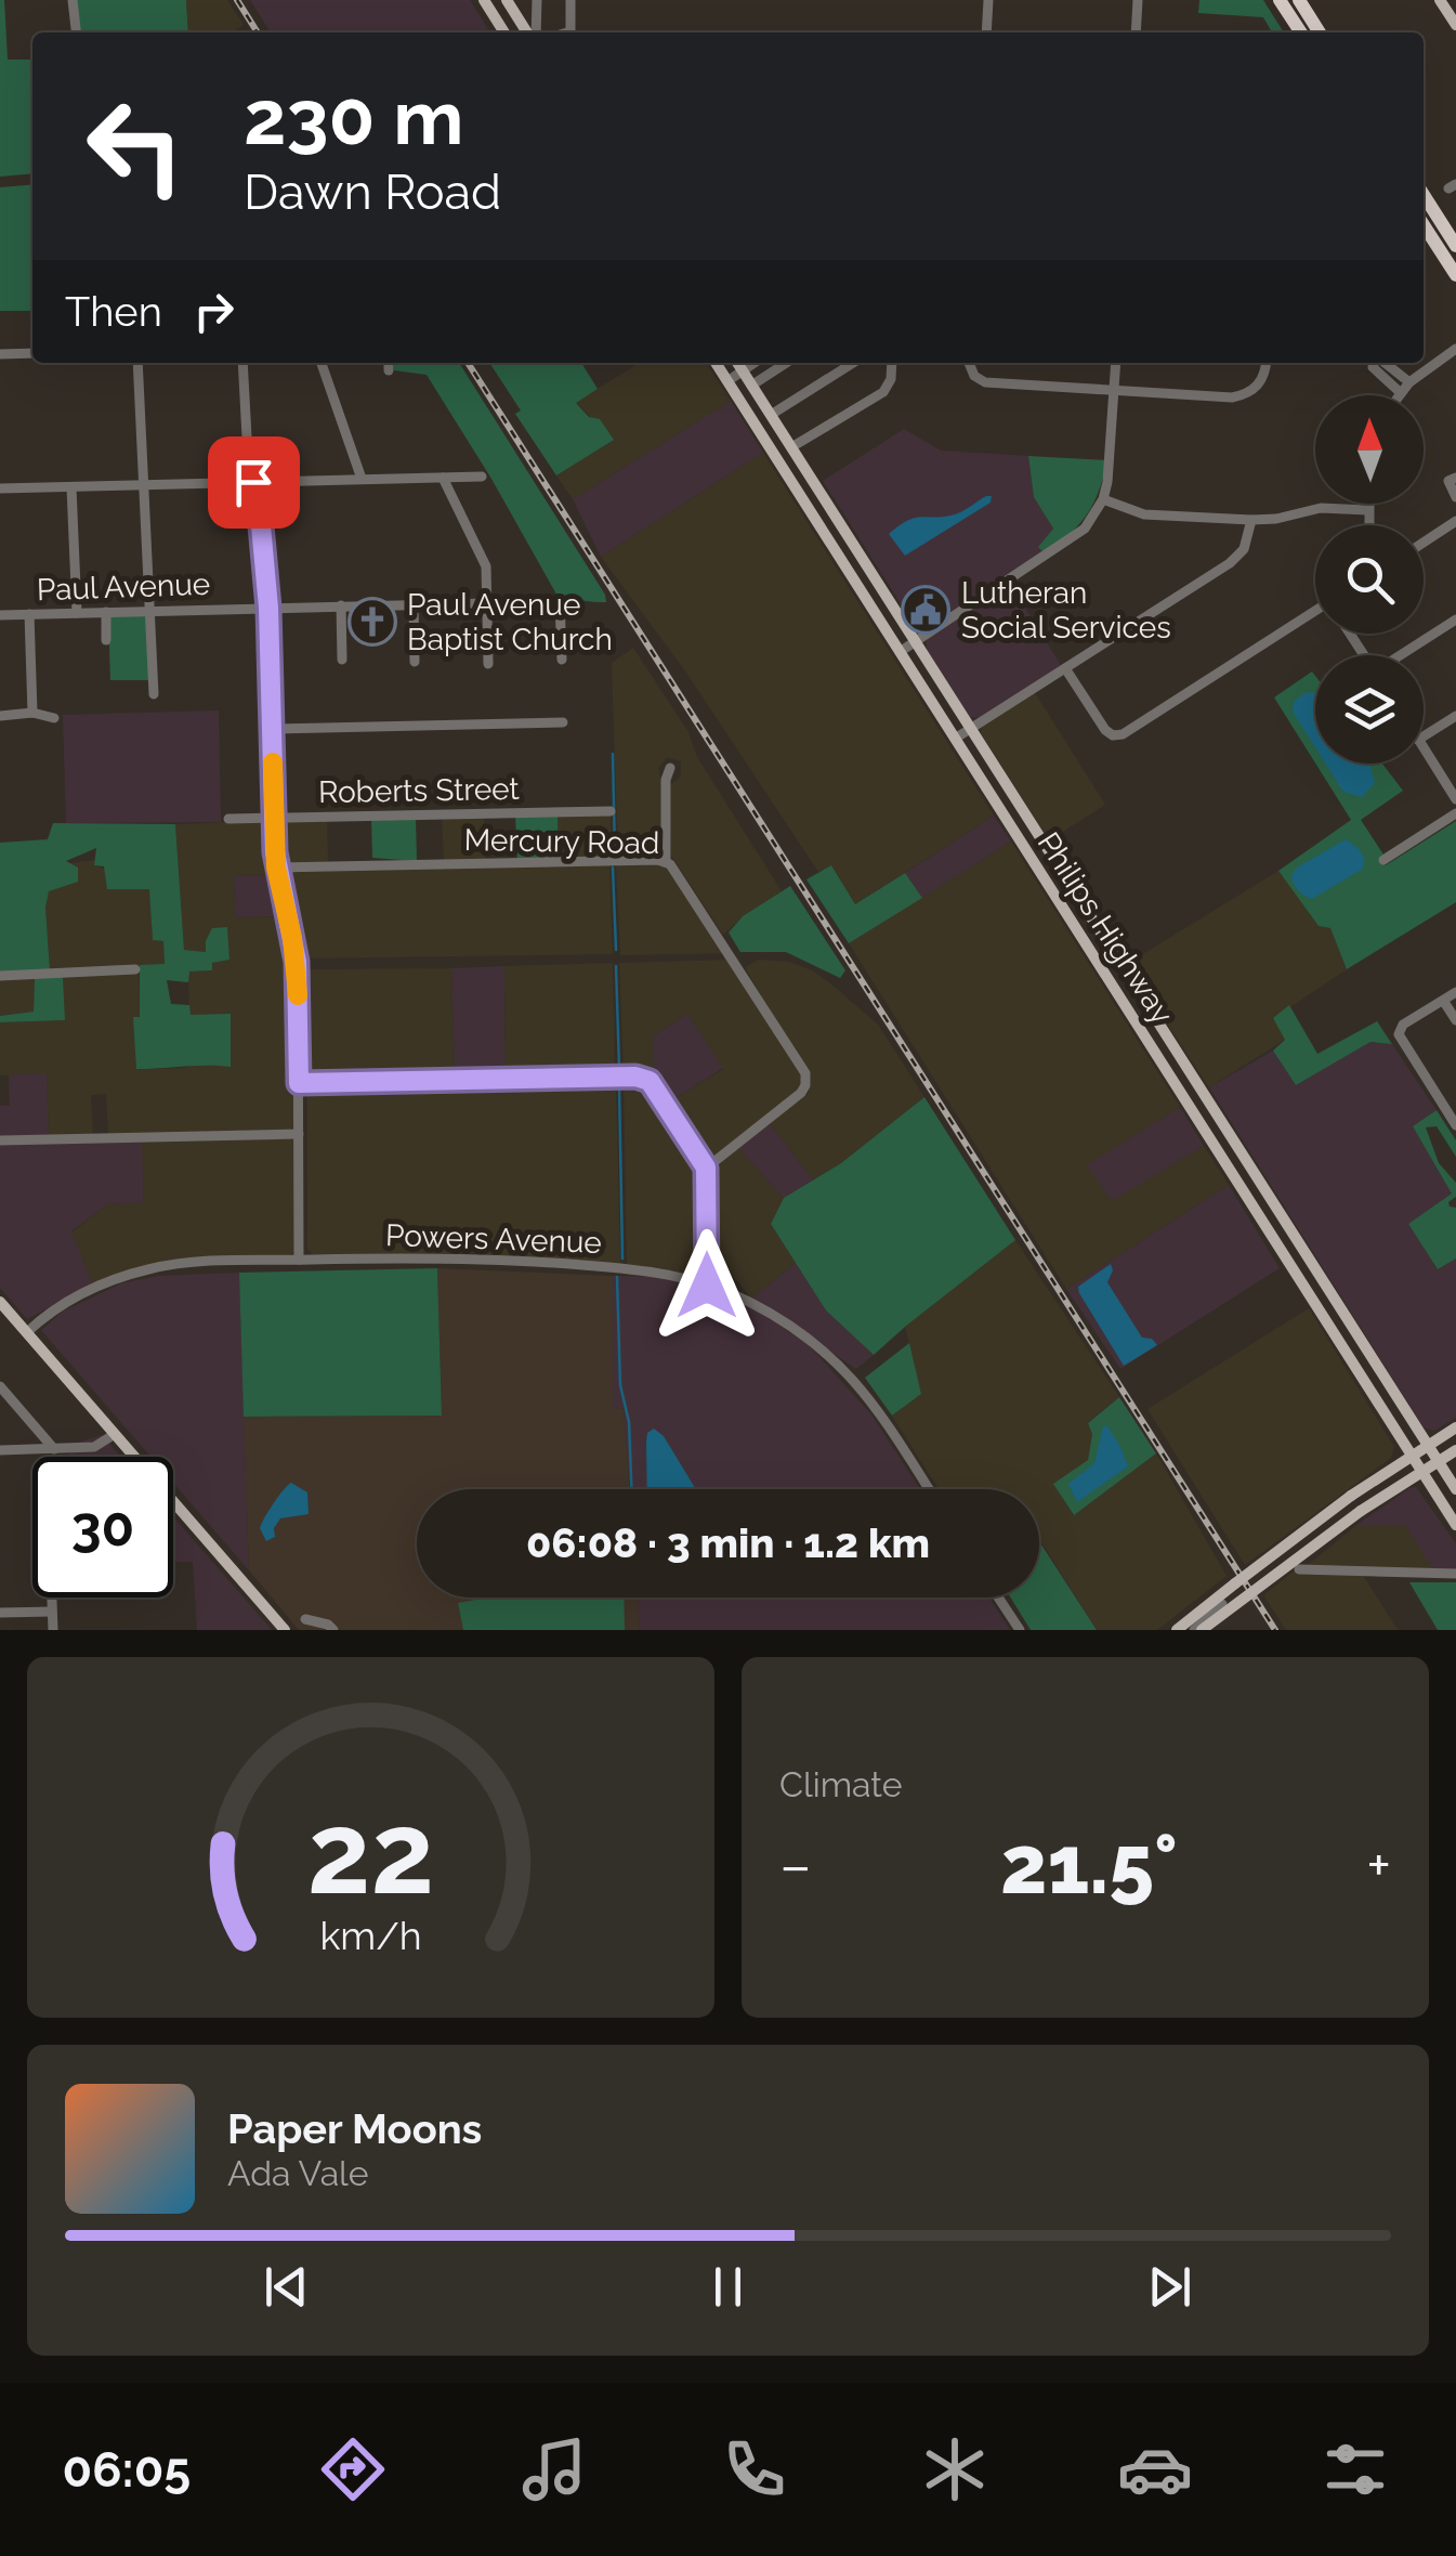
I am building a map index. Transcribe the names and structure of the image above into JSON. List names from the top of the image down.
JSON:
{
  "streets": {
    "main road": ["Philips Highway"],
    "street": [
      "Paul Avenue",
      "Roberts Street",
      "Mercury Road",
      "Powers Avenue"
    ]
  },
  "places": {
    "public building": ["Lutheran Social Services"],
    "church": ["Paul Avenue Baptist Church"]
  },
  "north": "top",
  "page": {
    "turn": ["230 m", "Dawn Road"],
    "then": "Then",
    "limit": "30",
    "trip": "06:08 · 3 min · 1.2 km",
    "tile": "Climate",
    "heat": ["−", "21.5°", "+"],
    "song": ["Paper Moons", "Ada Vale"],
    "tabs": "06:05",
    "gauge": ["22", "km/h"]
  }
}
